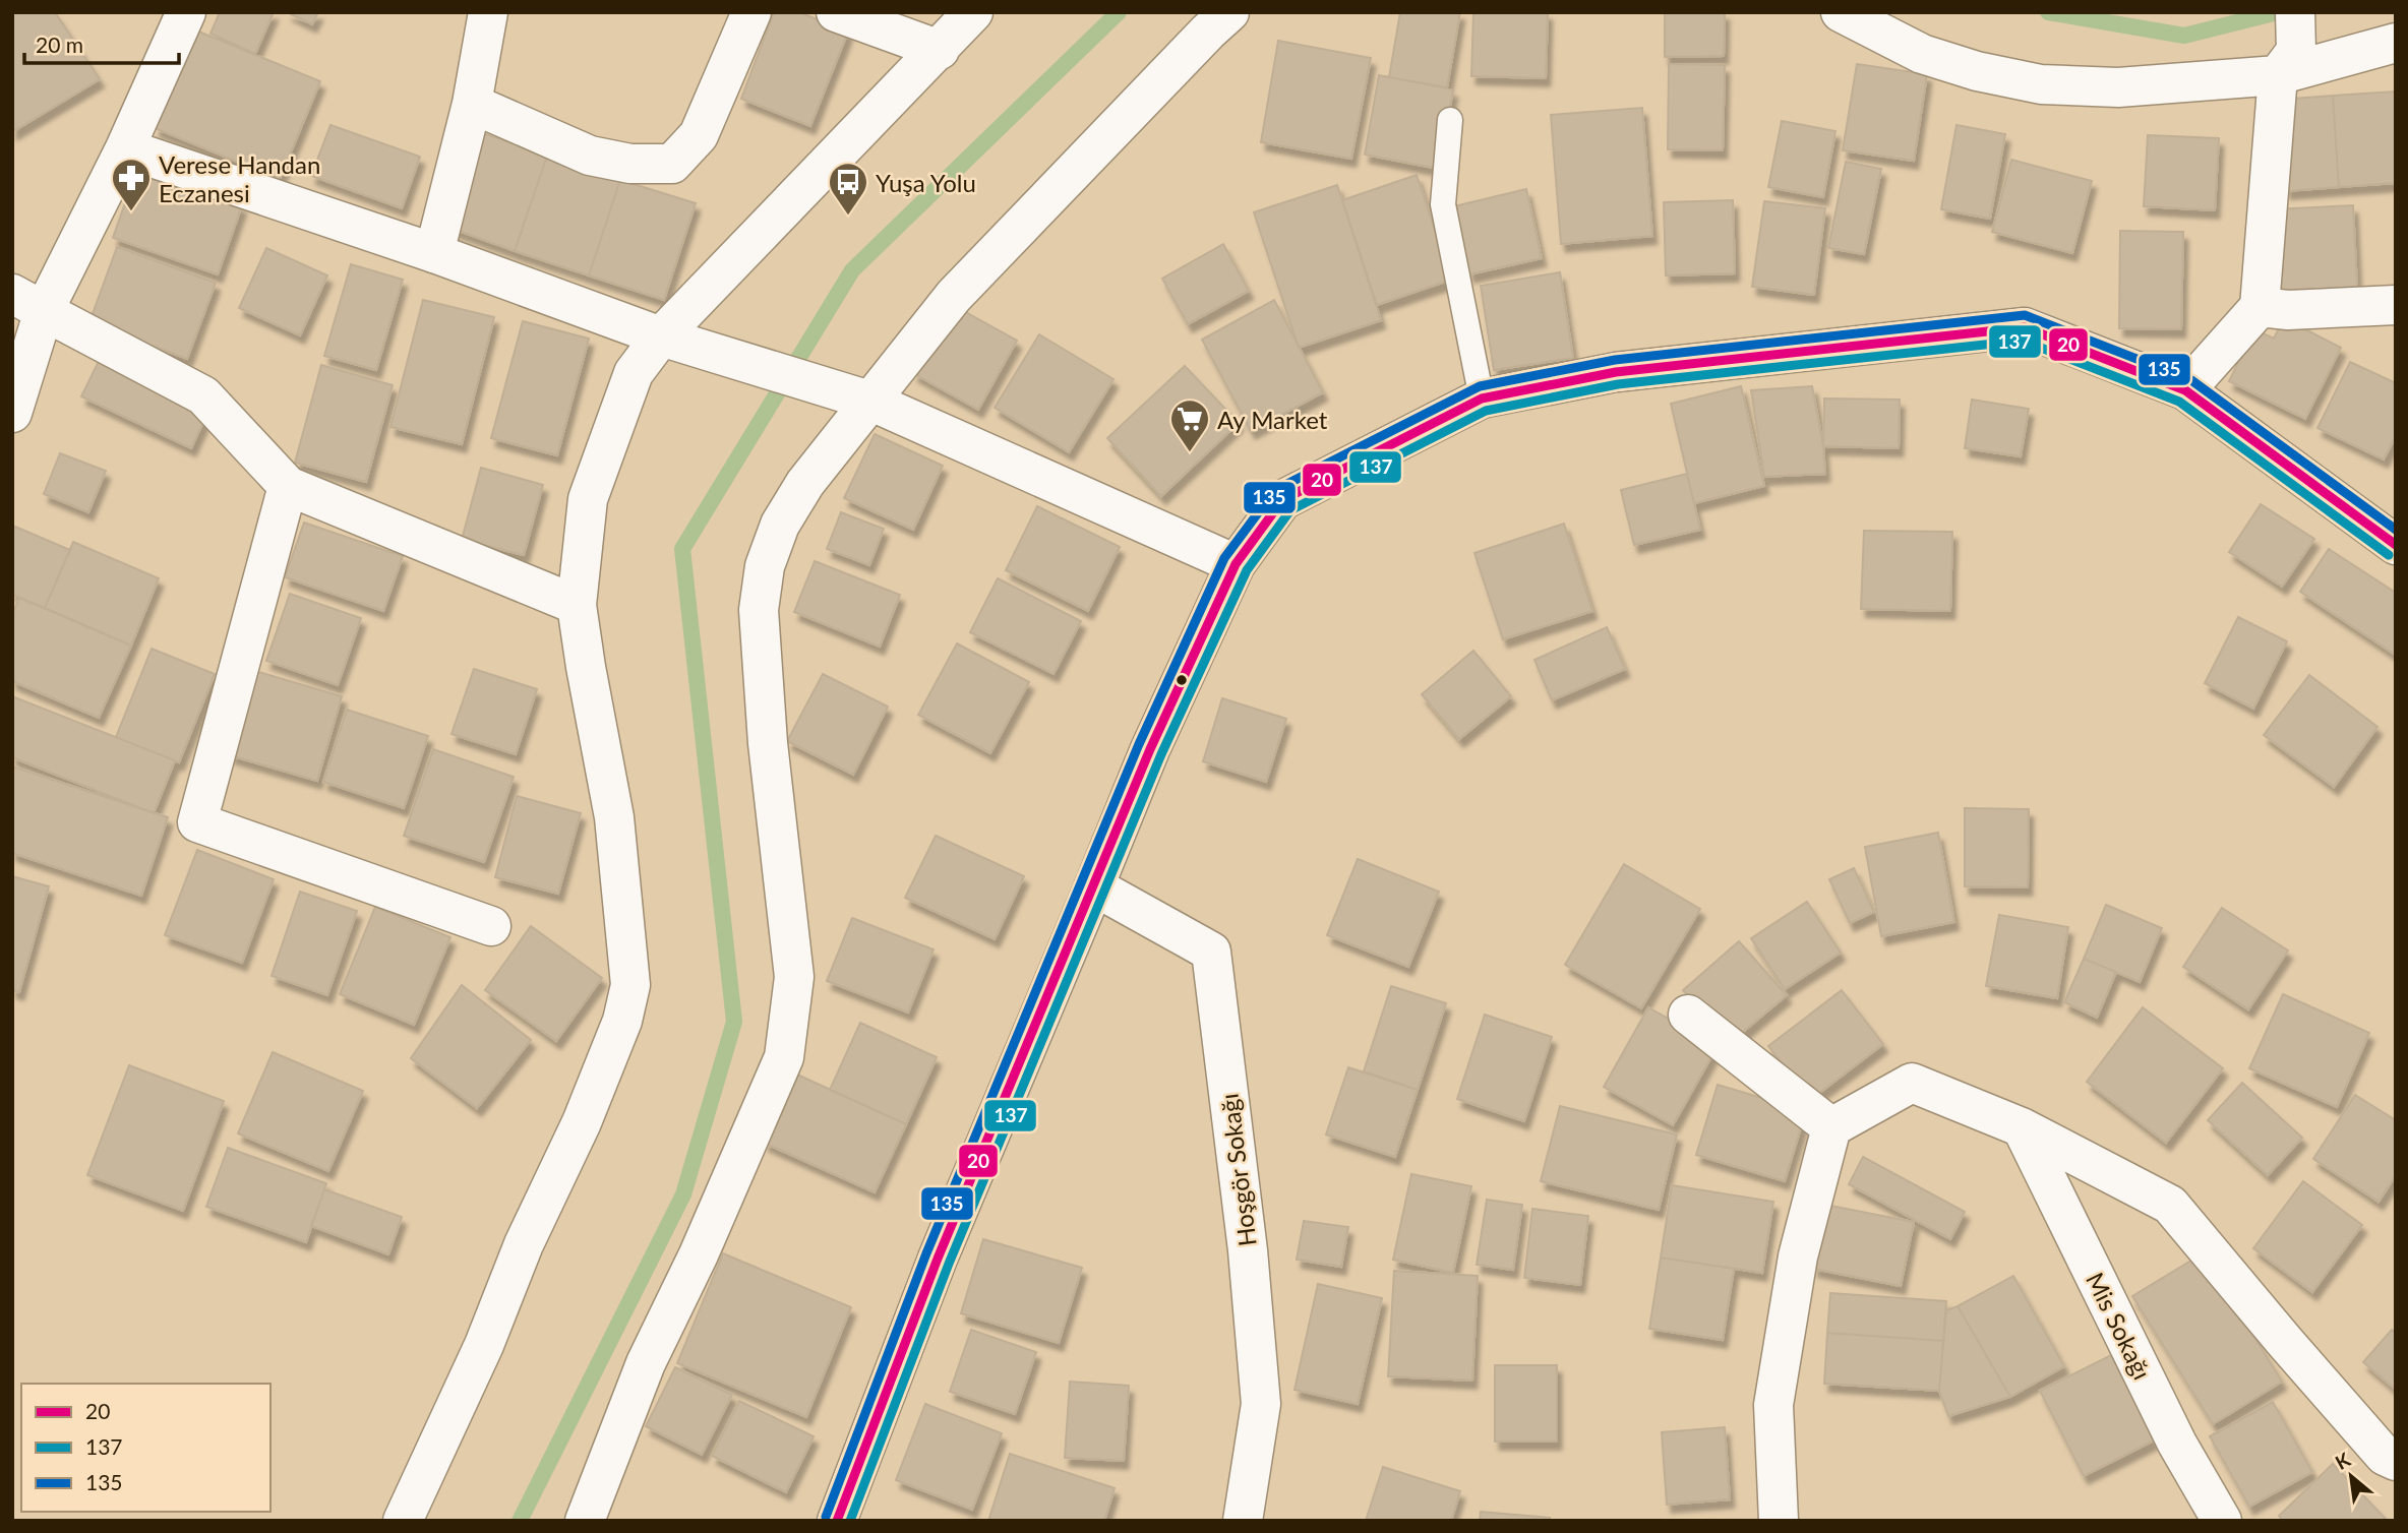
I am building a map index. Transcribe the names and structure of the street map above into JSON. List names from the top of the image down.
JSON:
{
  "streets": {
    "street": ["Hoşgör Sokağı", "Mis Sokağı"]
  },
  "places": {
    "pharmacy": ["Verese Handan Eczanesi"],
    "bus stop": ["Yuşa Yolu"],
    "supermarket": ["Ay Market"]
  },
  "lines": ["transit line 135", "transit line 20", "transit line 137"],
  "legend": ["20", "137", "135"],
  "scale_bar": "20 m",
  "north": "top left"
}
